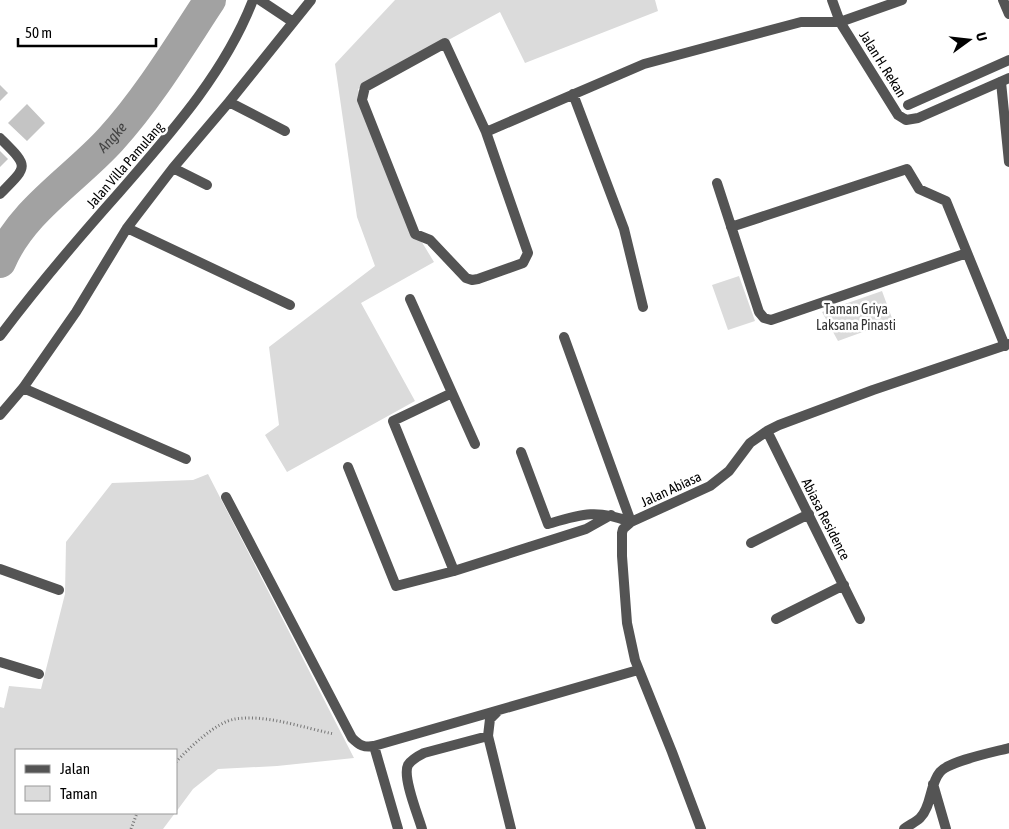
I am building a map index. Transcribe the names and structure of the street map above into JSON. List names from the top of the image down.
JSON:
{
  "streets": {
    "street": [
      "Jalan H. Rekan",
      "Jalan Villa Pamulang",
      "Jalan Abiasa",
      "Abiasa Residence"
    ]
  },
  "crossings": [
    ["Jalan Abiasa", "Abiasa Residence"]
  ],
  "water": ["Angke"],
  "parks": ["Taman Griya Laksana Pinasti"],
  "legend": ["Jalan", "Taman"],
  "scale_bar": "50 m",
  "north": "right"
}
